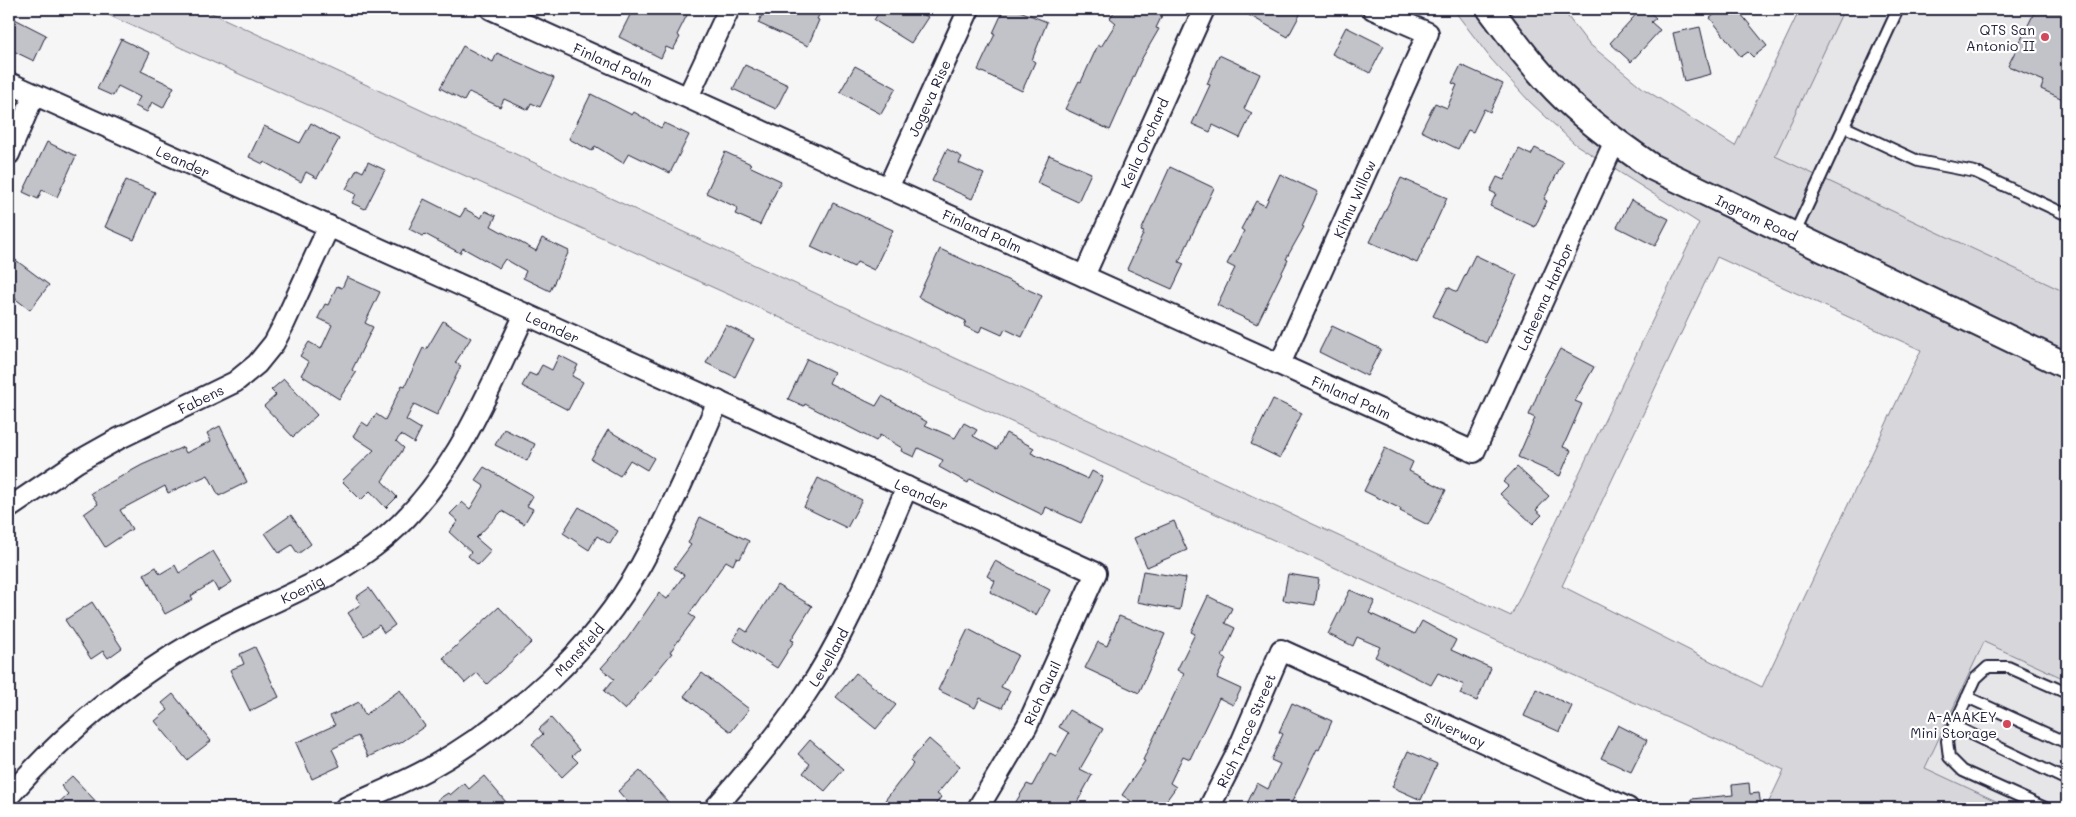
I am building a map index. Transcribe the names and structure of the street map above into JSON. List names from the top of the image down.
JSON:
{
  "streets": {
    "street": [
      "Finland Palm",
      "Jogeva Rise",
      "Keila Orchard",
      "Leander",
      "Kihnu Willow",
      "Ingram Road",
      "Laheema Harbor",
      "Fabens",
      "Koenig",
      "Mansfield",
      "Levelland",
      "Rich Quail",
      "Silverway",
      "Rich Trace Street"
    ]
  },
  "crossings": [
    ["Finland Palm", "Jogeva Rise"],
    ["Finland Palm", "Keila Orchard"],
    ["Finland Palm", "Kihnu Willow"],
    ["Finland Palm", "Laheema Harbor"],
    ["Leander", "Fabens"],
    ["Leander", "Koenig"],
    ["Leander", "Mansfield"],
    ["Leander", "Levelland"],
    ["Leander", "Rich Quail"],
    ["Ingram Road", "Laheema Harbor"],
    ["Silverway", "Rich Trace Street"]
  ],
  "places": ["QTS San Antonio II", "A-AAAKEY Mini Storage"]
}
